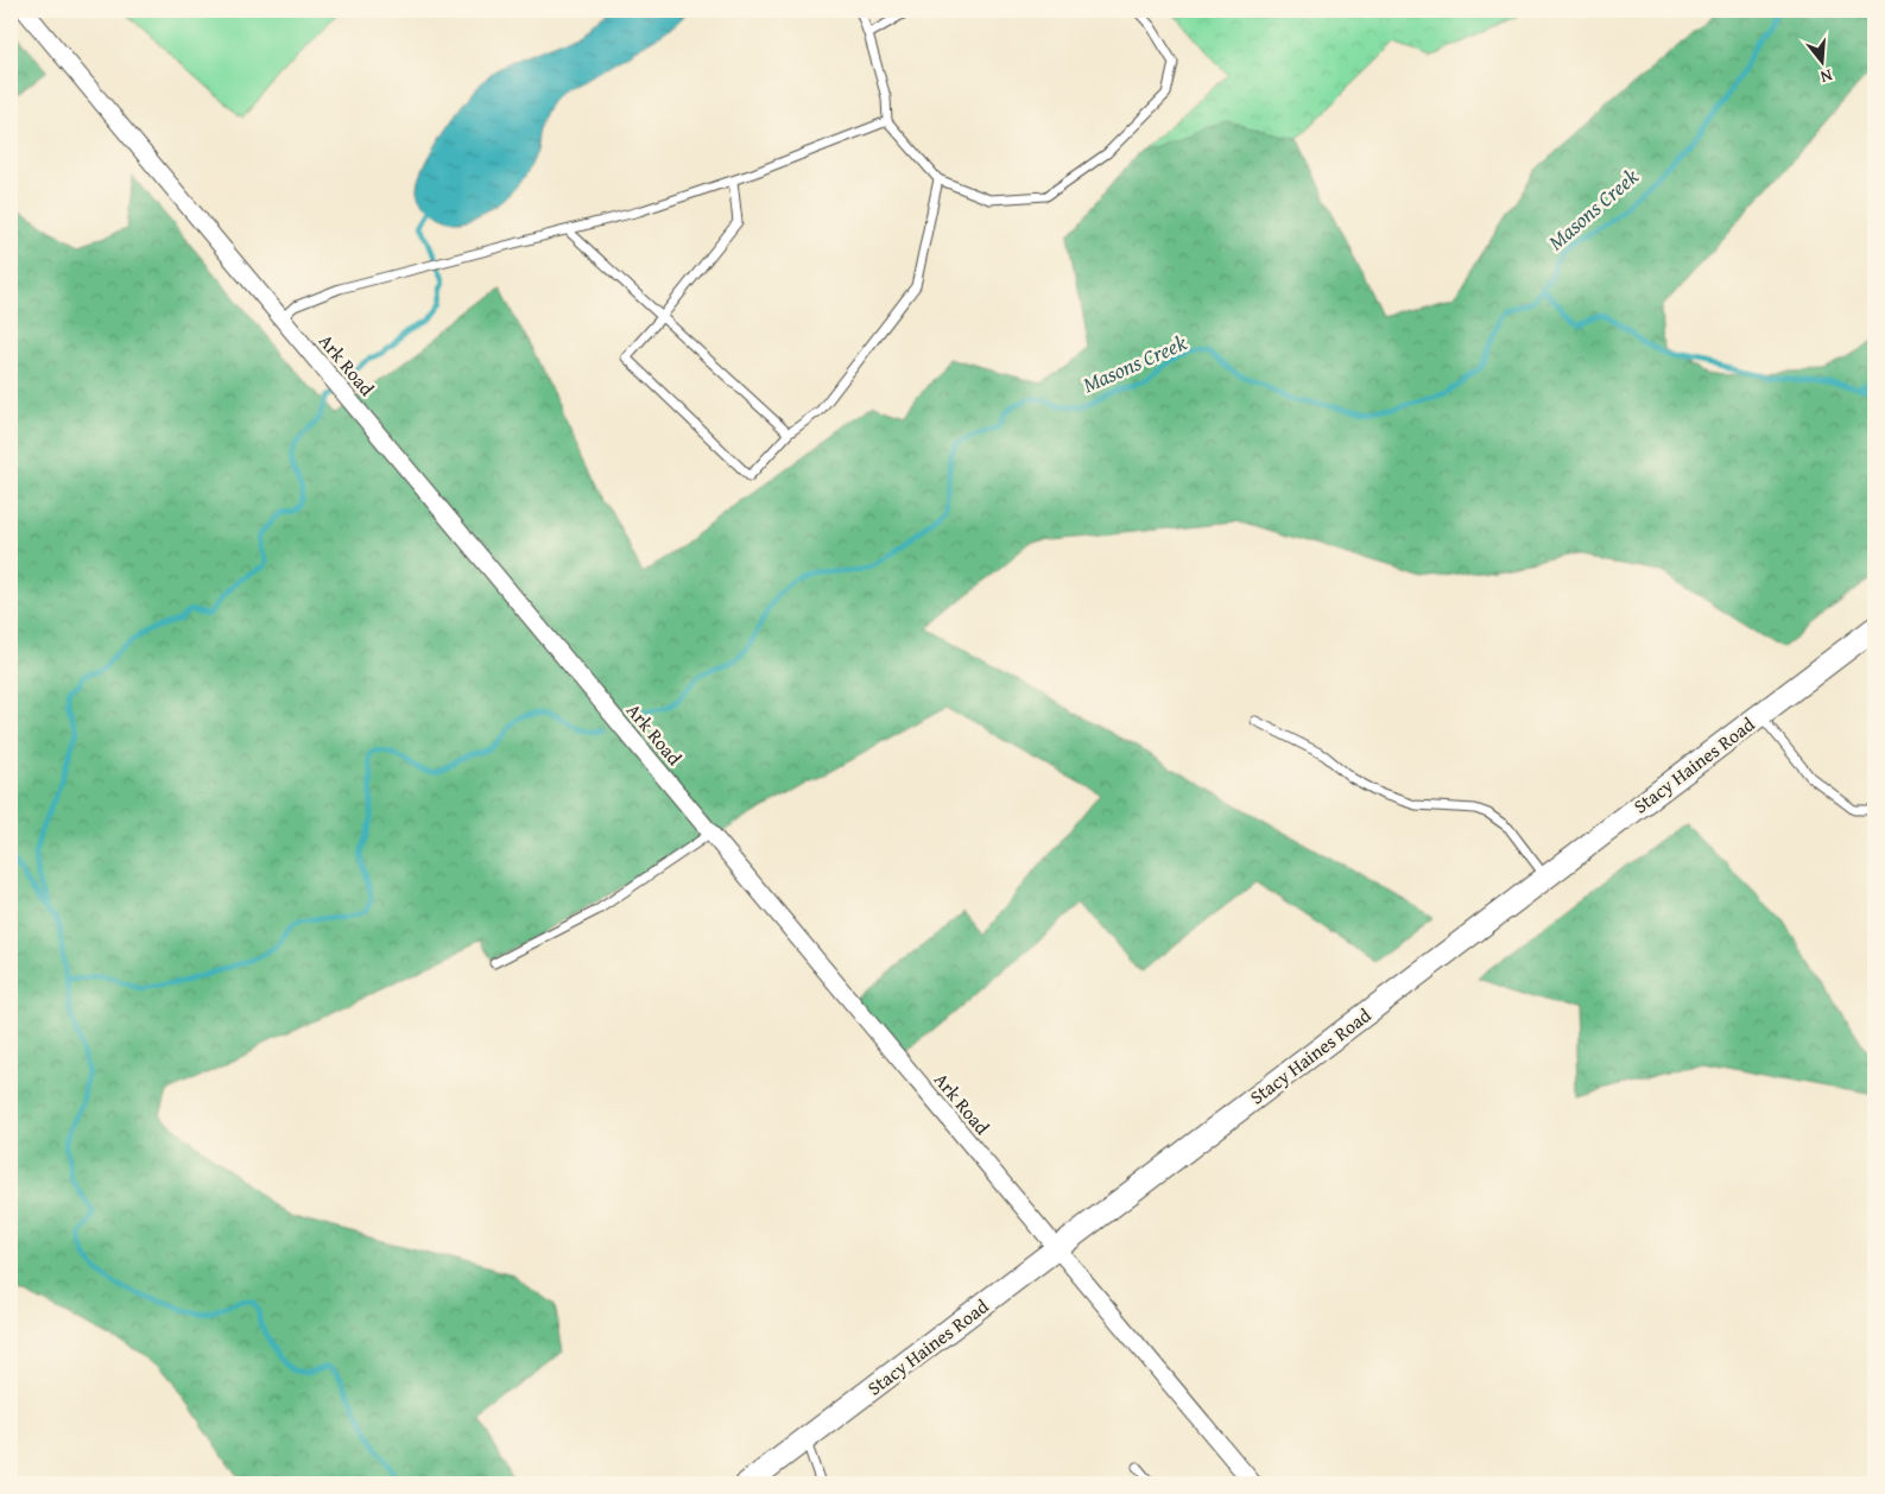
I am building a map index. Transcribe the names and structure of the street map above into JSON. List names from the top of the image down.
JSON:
{
  "streets": {
    "street": ["Ark Road", "Stacy Haines Road"]
  },
  "crossings": [
    ["Ark Road", "Stacy Haines Road"]
  ],
  "water": ["Masons Creek"],
  "north": "bottom"
}
